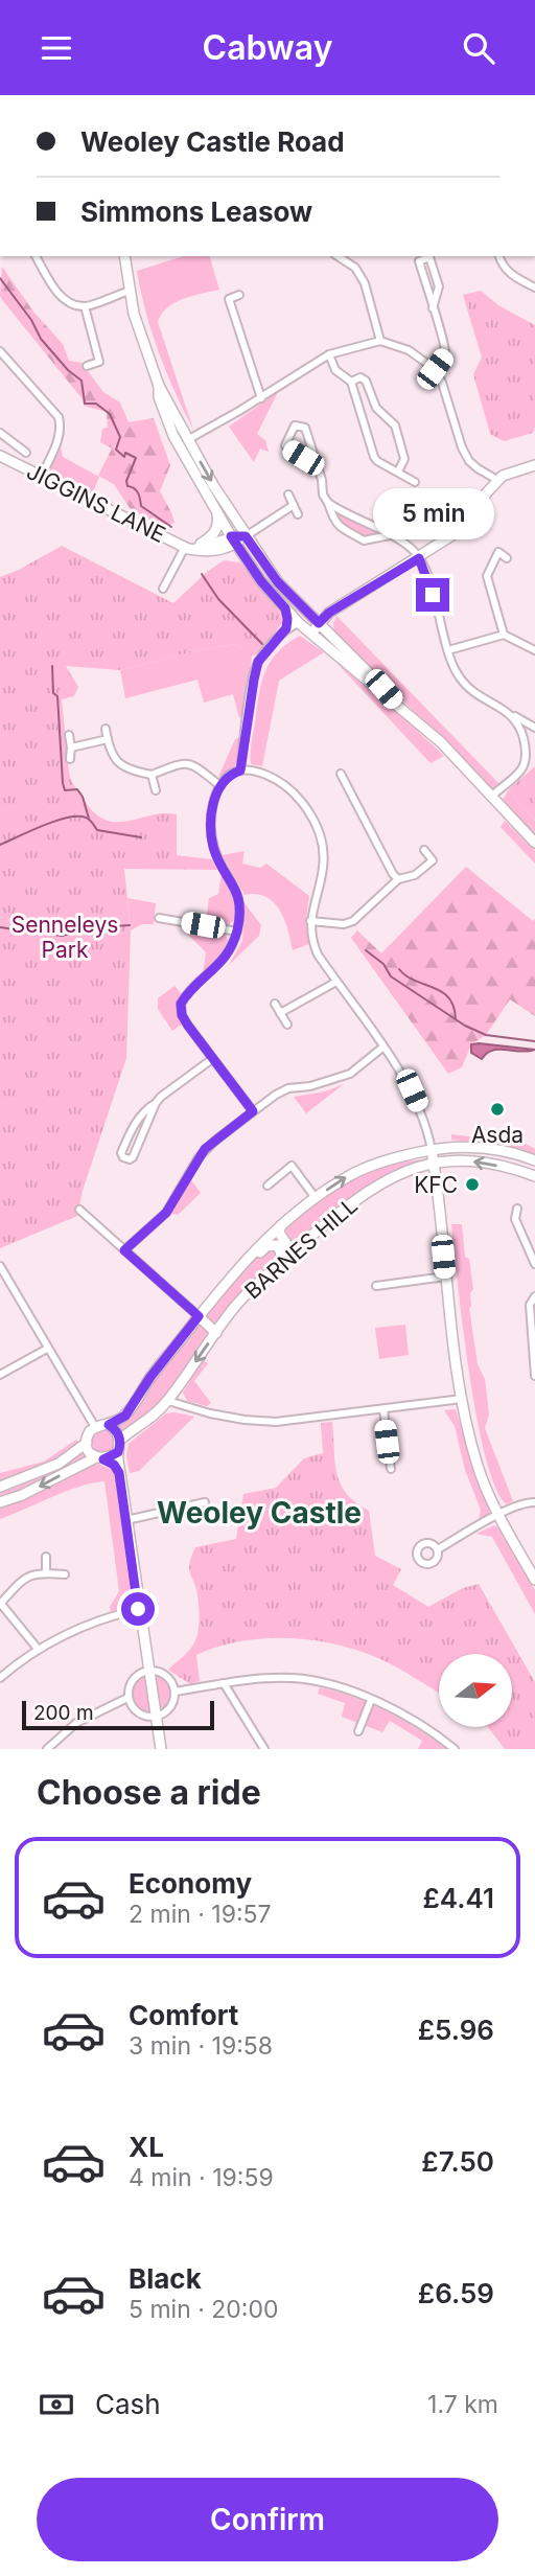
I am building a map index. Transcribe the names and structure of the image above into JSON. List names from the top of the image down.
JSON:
{
  "streets": {
    "street": ["JIGGINS LANE", "BARNES HILL"]
  },
  "districts": ["Weoley Castle"],
  "parks": ["Senneleys Park"],
  "places": ["Asda", "KFC"],
  "scale_bar": "200 m",
  "north": "right",
  "page": {
    "header": "Cabway",
    "banner": ["Weoley Castle Road", "Simmons Leasow"],
    "bubble": "5 min",
    "scale": "200 m",
    "heading": "Choose a ride",
    "list": [
      {
        "name": "Economy",
        "note": "2 min · 19:57",
        "value": "£4.41"
      },
      {
        "name": "Comfort",
        "note": "3 min · 19:58",
        "value": "£5.96"
      },
      {
        "name": "XL",
        "note": "4 min · 19:59",
        "value": "£7.50"
      },
      {
        "name": "Black",
        "note": "5 min · 20:00",
        "value": "£6.59"
      }
    ],
    "pay": ["Cash", "1.7 km"],
    "buttons": "Confirm"
  }
}
